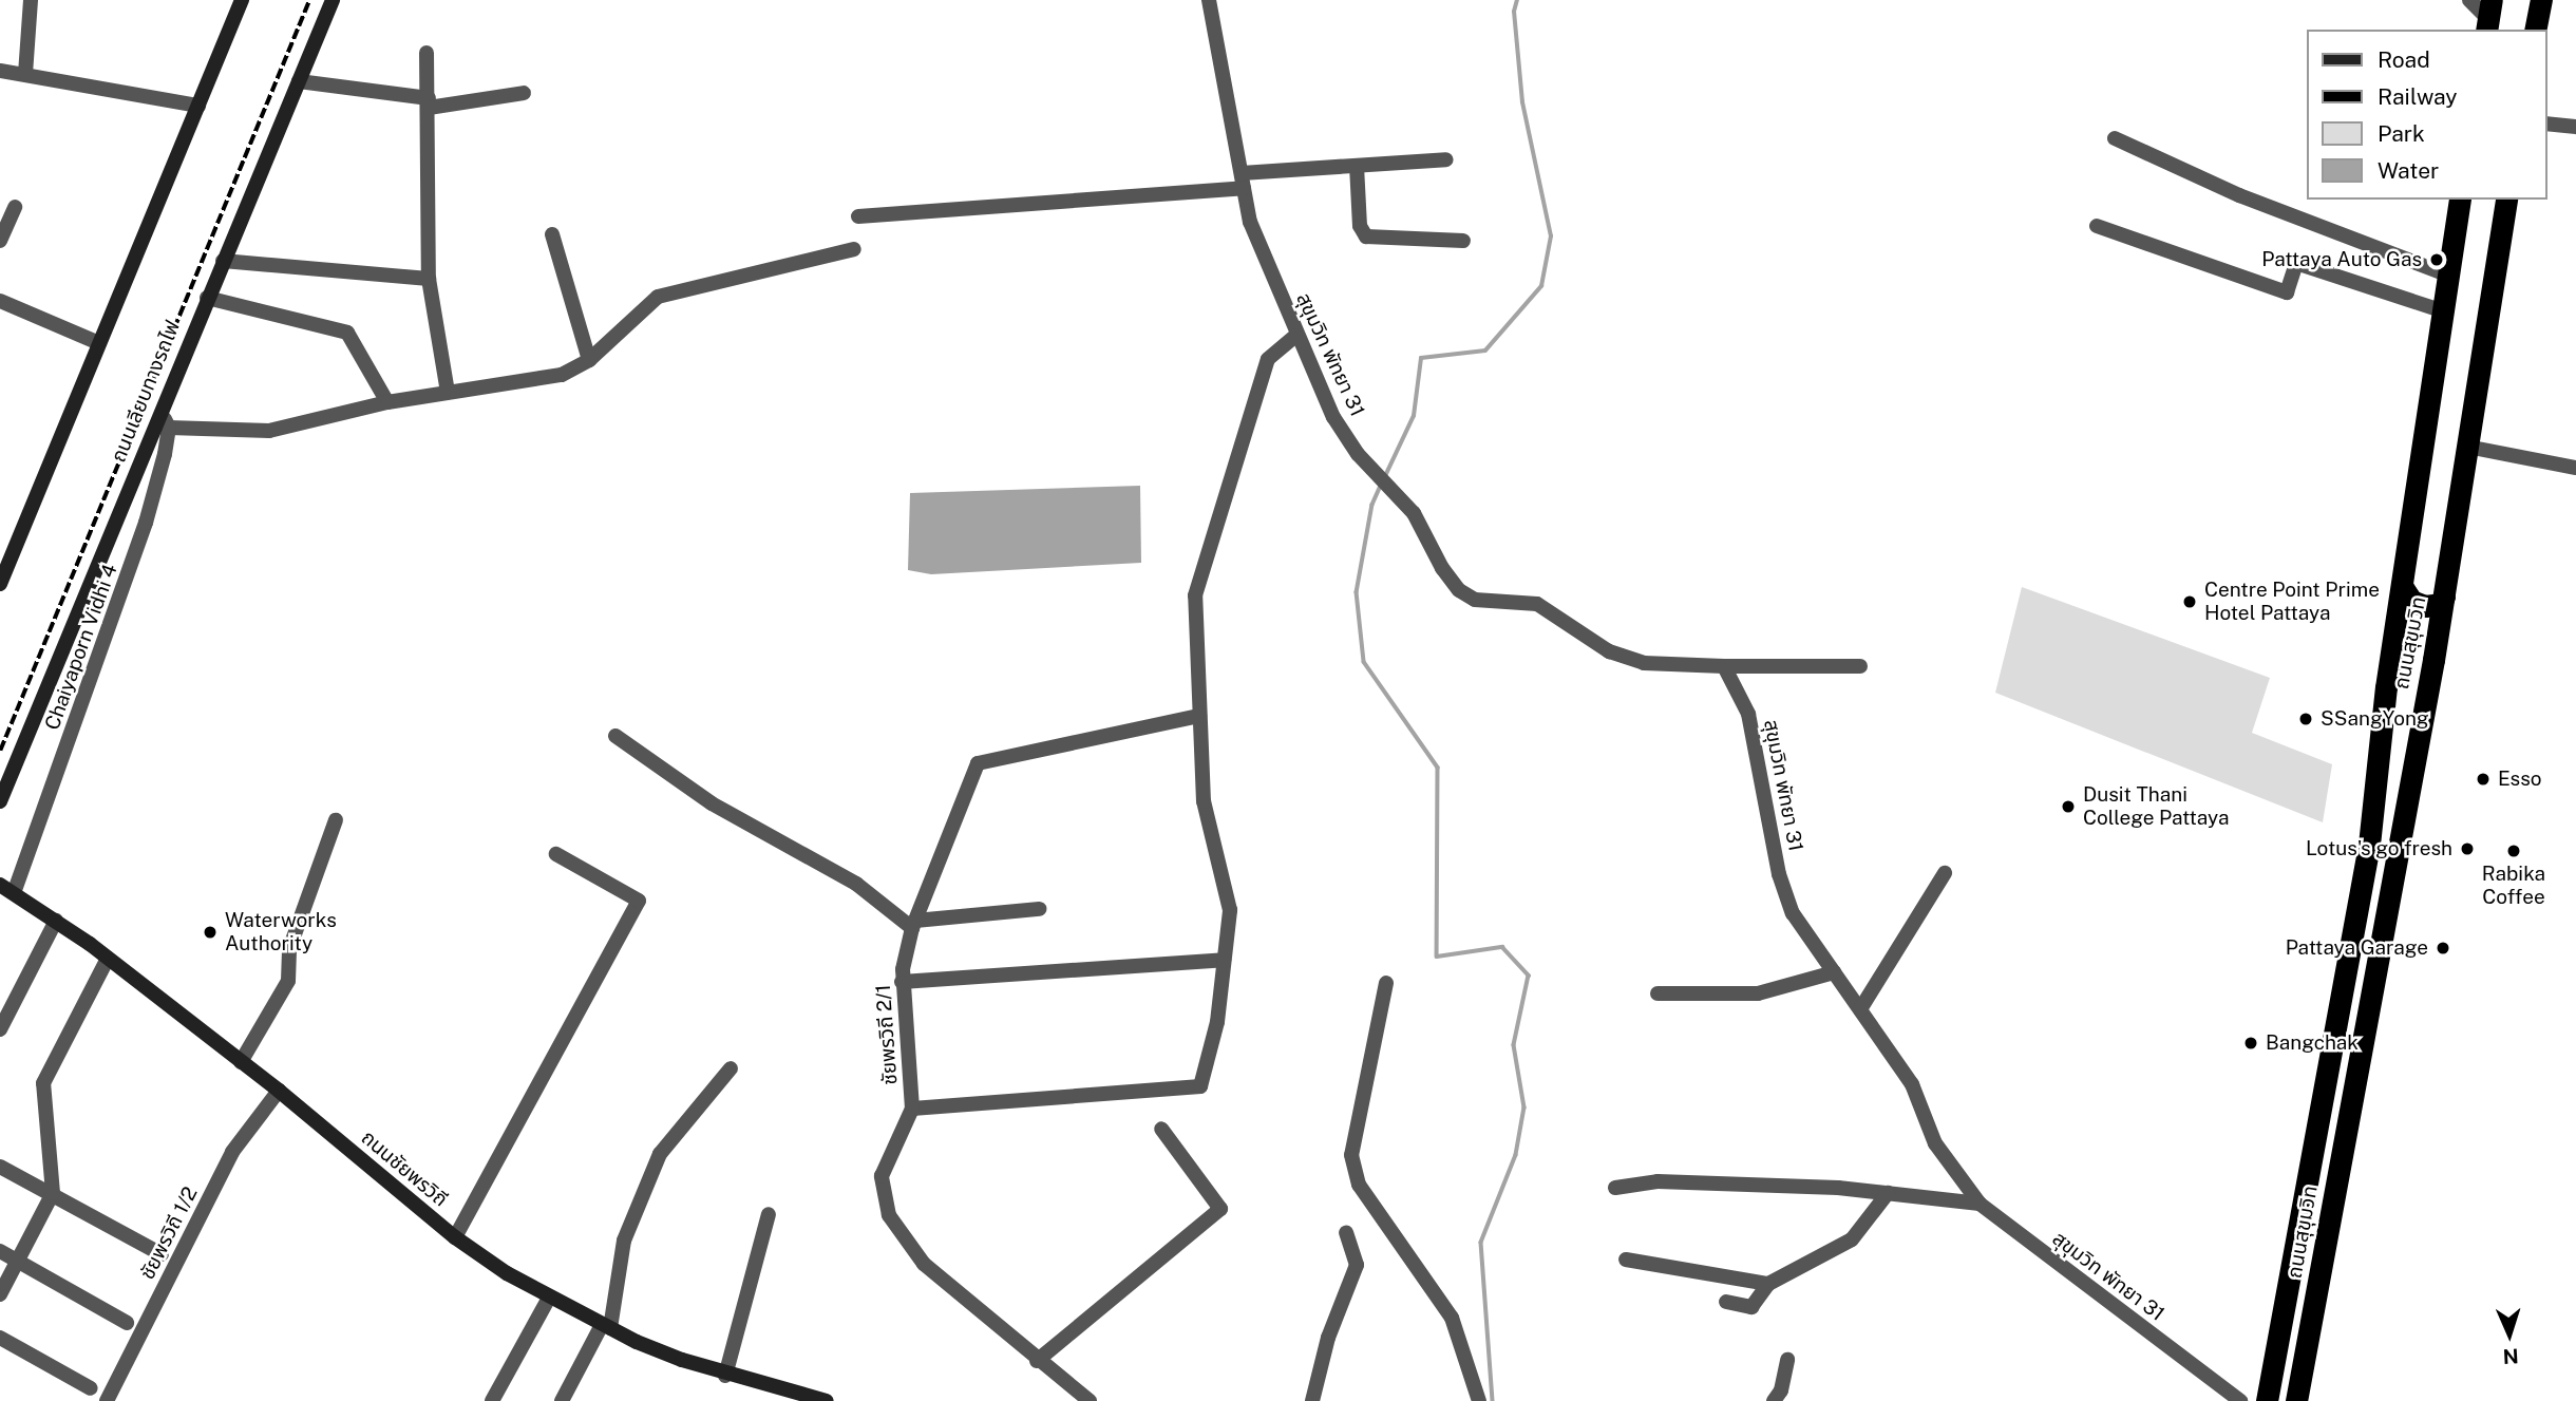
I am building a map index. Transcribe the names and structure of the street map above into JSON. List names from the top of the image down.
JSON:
{
  "streets": {
    "highway": ["ถนนสุขุมวิท"],
    "street": [
      "สุขุมวิท พัทยา 31",
      "ถนนเลียบทางรถไฟ",
      "Chaiyaporn Vidhi 4",
      "ชัยพรวิถี 2/1",
      "ถนนชัยพรวิถี",
      "ชัยพรวิถี 1/2"
    ]
  },
  "crossings": [
    ["Chaiyaporn Vidhi 4", "ถนนชัยพรวิถี"],
    ["ถนนชัยพรวิถี", "ชัยพรวิถี 1/2"]
  ],
  "places": [
    "Pattaya Auto Gas",
    "Centre Point Prime Hotel Pattaya",
    "SSangYong",
    "Esso",
    "Dusit Thani College Pattaya",
    "Lotus's go fresh",
    "Rabika Coffee",
    "Waterworks Authority",
    "Pattaya Garage",
    "Bangchak"
  ],
  "legend": [
    "Road",
    "Railway",
    "Park",
    "Water"
  ],
  "north": "bottom"
}
